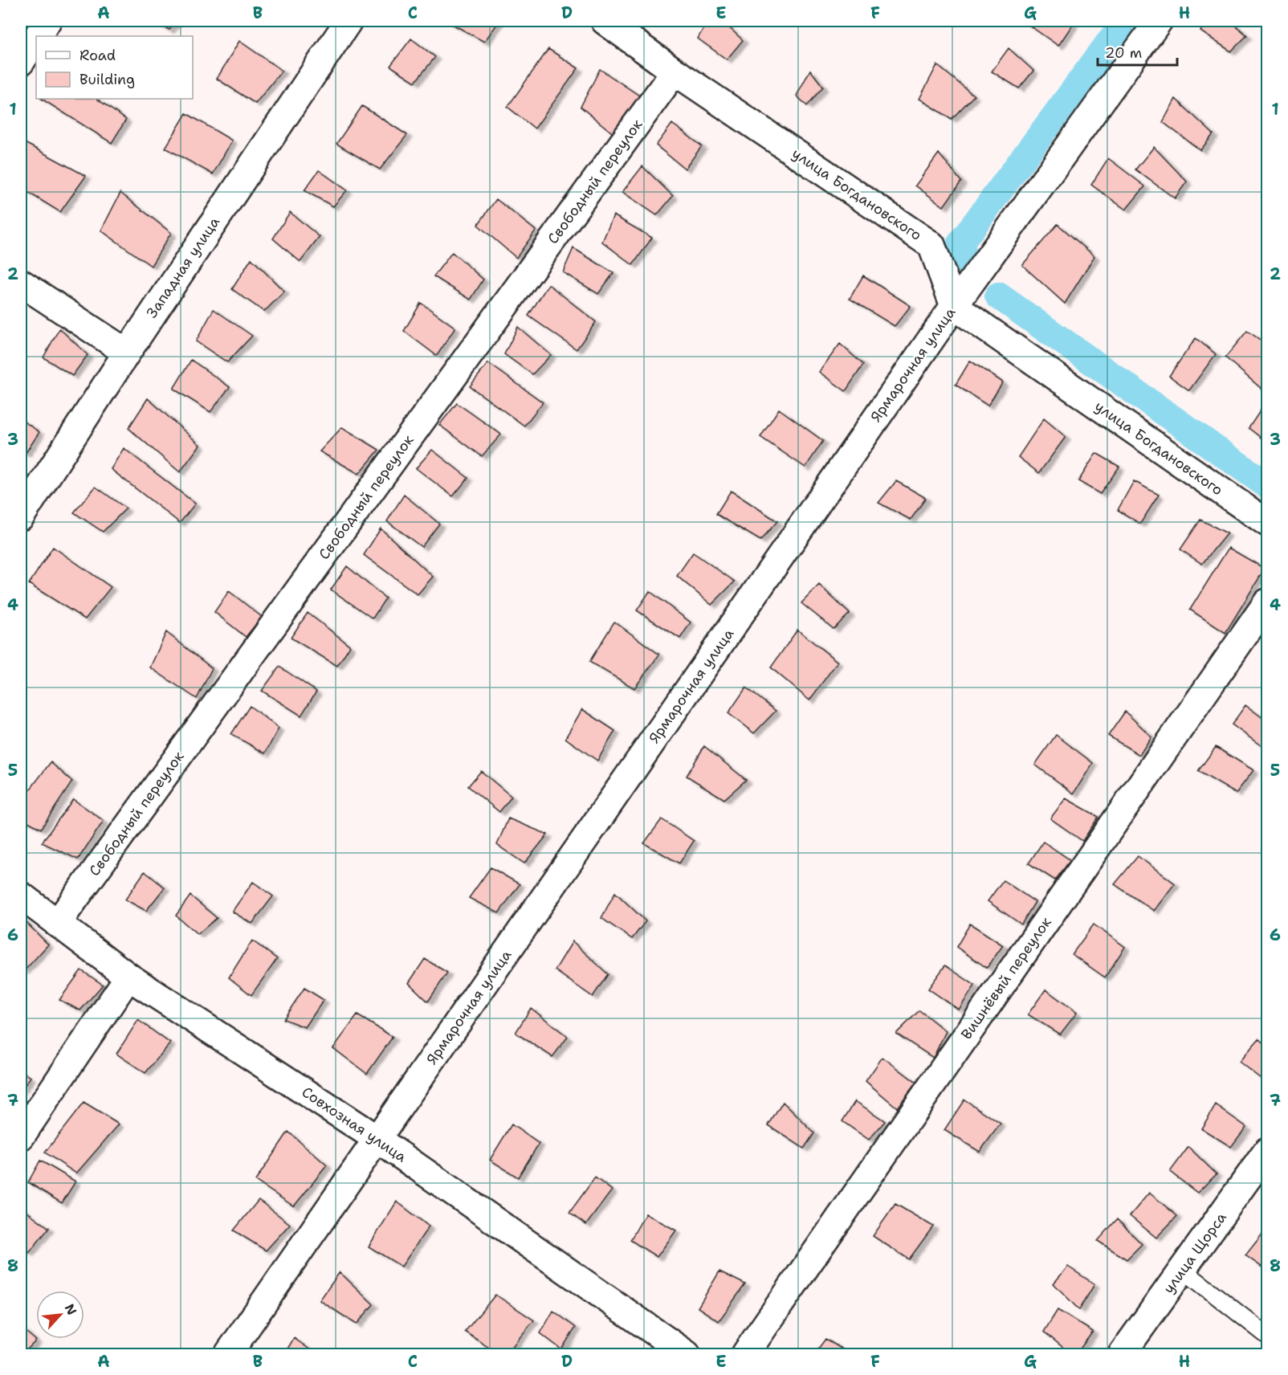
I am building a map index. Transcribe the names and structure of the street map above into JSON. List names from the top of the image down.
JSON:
{
  "streets": {
    "street": [
      "Свободный переулок",
      "улица Богдановского",
      "Западная улица",
      "Ярмарочная улица",
      "Вишнёвый переулок",
      "Совхозная улица",
      "улица Щорса"
    ]
  },
  "crossings": [
    ["Свободный переулок", "улица Богдановского"],
    ["Свободный переулок", "Совхозная улица"],
    ["улица Богдановского", "Ярмарочная улица"],
    ["Ярмарочная улица", "Совхозная улица"]
  ],
  "legend": ["Road", "Building"],
  "scale_bar": "20 m",
  "north": "top right",
  "grid": {
    "columns": [
      "A",
      "B",
      "C",
      "D",
      "E",
      "F",
      "G",
      "H"
    ],
    "rows": [
      "1",
      "2",
      "3",
      "4",
      "5",
      "6",
      "7",
      "8"
    ]
  }
}
